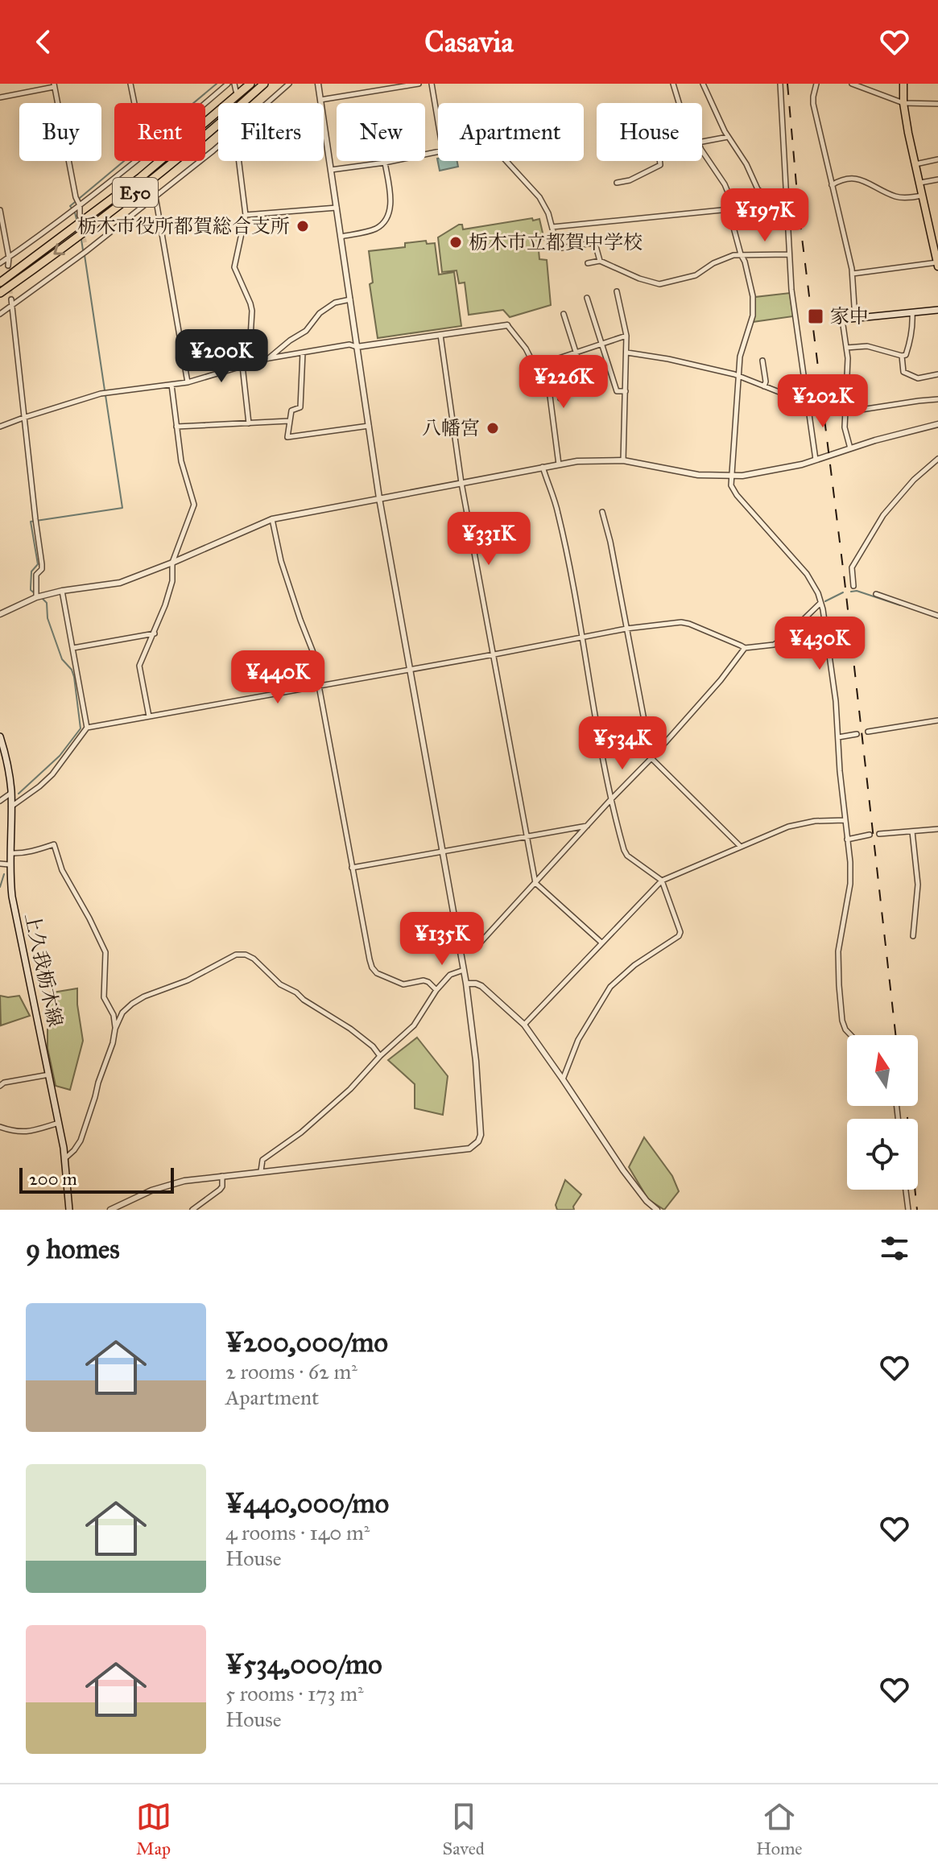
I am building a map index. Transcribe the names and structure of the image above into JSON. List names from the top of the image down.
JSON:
{
  "streets": {
    "highway": ["E50"],
    "main road": ["上久我栃木線"]
  },
  "places": {
    "other": ["栃木市役所都賀総合支所", "栃木市立都賀中学校", "八幡宮"],
    "transit": ["家中"]
  },
  "scale_bar": "200 m",
  "north": "top",
  "page": {
    "header": "Casavia",
    "chip": [
      "Buy",
      "Rent",
      "Filters",
      "New",
      "Apartment",
      "House"
    ],
    "price": [
      "¥197K",
      "¥200K",
      "¥226K",
      "¥202K",
      "¥331K",
      "¥430K",
      "¥440K",
      "¥534K",
      "¥135K"
    ],
    "scale": "200 m",
    "heading": "9 homes",
    "list": [
      {
        "name": "¥200,000/mo",
        "note": "2 rooms · 62 m² · Apartment"
      },
      {
        "name": "¥440,000/mo",
        "note": "4 rooms · 140 m² · House"
      },
      {
        "name": "¥534,000/mo",
        "note": "5 rooms · 173 m² · House"
      }
    ],
    "tabs": ["Map", "Saved", "Home"]
  }
}
